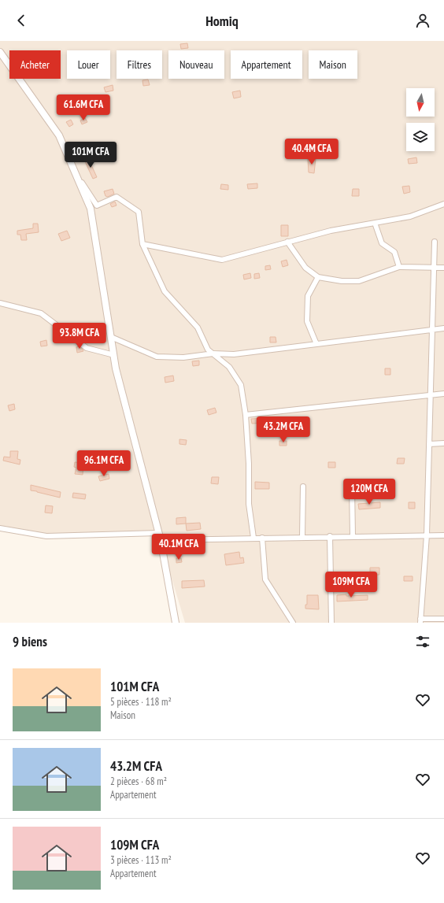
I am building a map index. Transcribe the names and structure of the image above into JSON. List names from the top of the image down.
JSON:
{
  "north": "bottom",
  "page": {
    "header": "Homiq",
    "chip": [
      "Acheter",
      "Louer",
      "Filtres",
      "Nouveau",
      "Appartement",
      "Maison"
    ],
    "price": [
      "61.6M CFA",
      "40.4M CFA",
      "101M CFA",
      "93.8M CFA",
      "43.2M CFA",
      "96.1M CFA",
      "120M CFA",
      "40.1M CFA",
      "109M CFA"
    ],
    "heading": "9 biens",
    "list": [
      {
        "name": "101M CFA",
        "note": "5 pièces · 118 m² · Maison"
      },
      {
        "name": "43.2M CFA",
        "note": "2 pièces · 68 m² · Appartement"
      },
      {
        "name": "109M CFA",
        "note": "3 pièces · 113 m² · Appartement"
      }
    ]
  }
}
